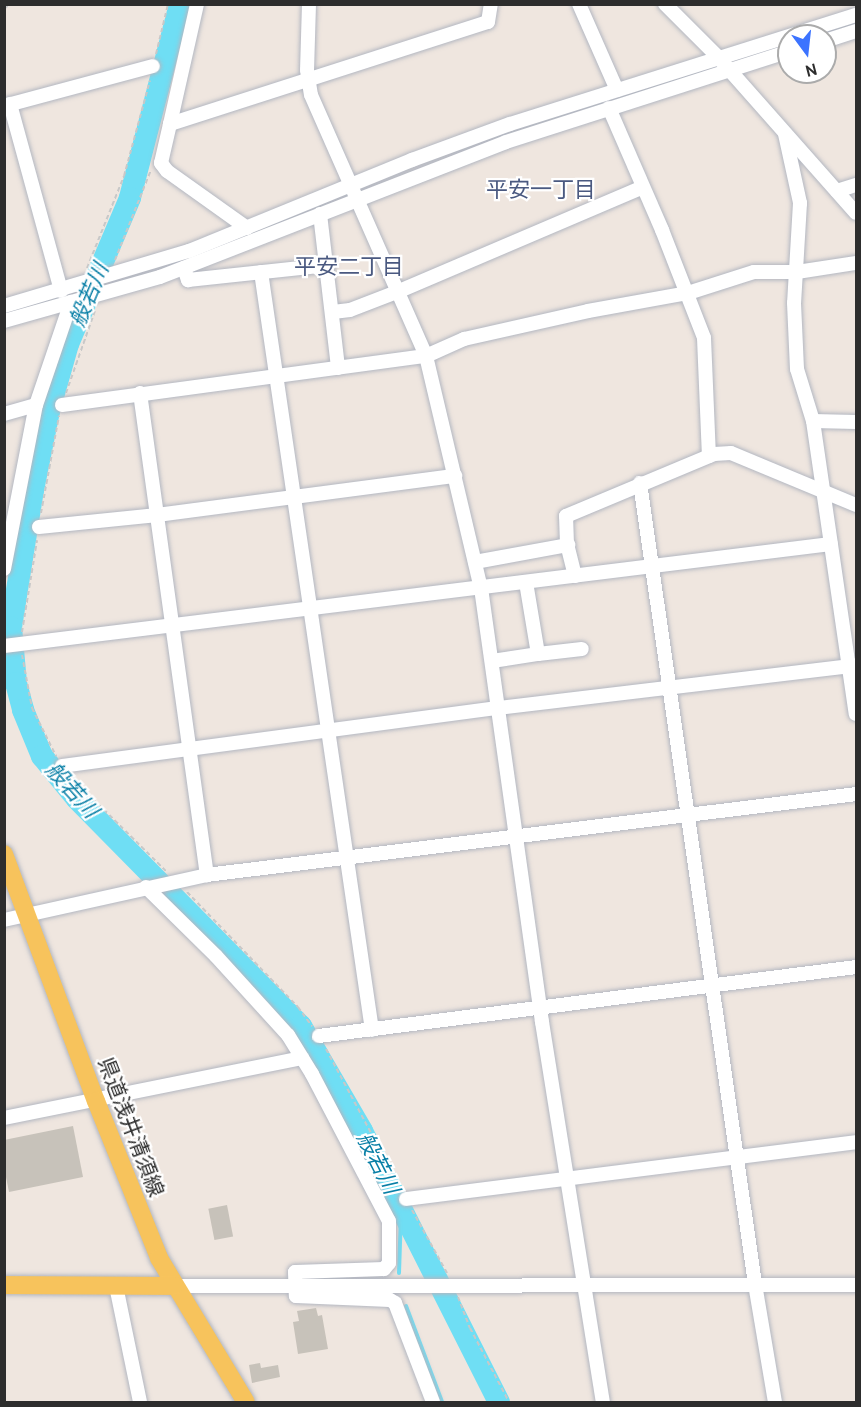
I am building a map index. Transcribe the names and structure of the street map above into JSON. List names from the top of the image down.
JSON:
{
  "streets": {
    "main road": ["県道浅井清須線"]
  },
  "districts": ["平安一丁目", "平安二丁目"],
  "water": ["般若川"],
  "north": "bottom"
}
